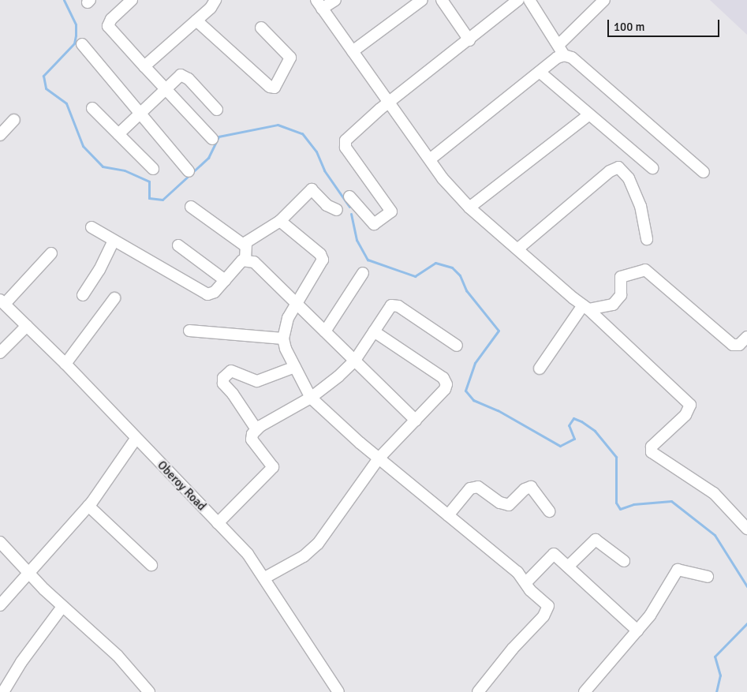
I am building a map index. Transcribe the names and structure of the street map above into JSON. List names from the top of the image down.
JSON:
{
  "streets": {
    "street": ["Oberoy Road"]
  },
  "scale_bar": "100 m"
}
